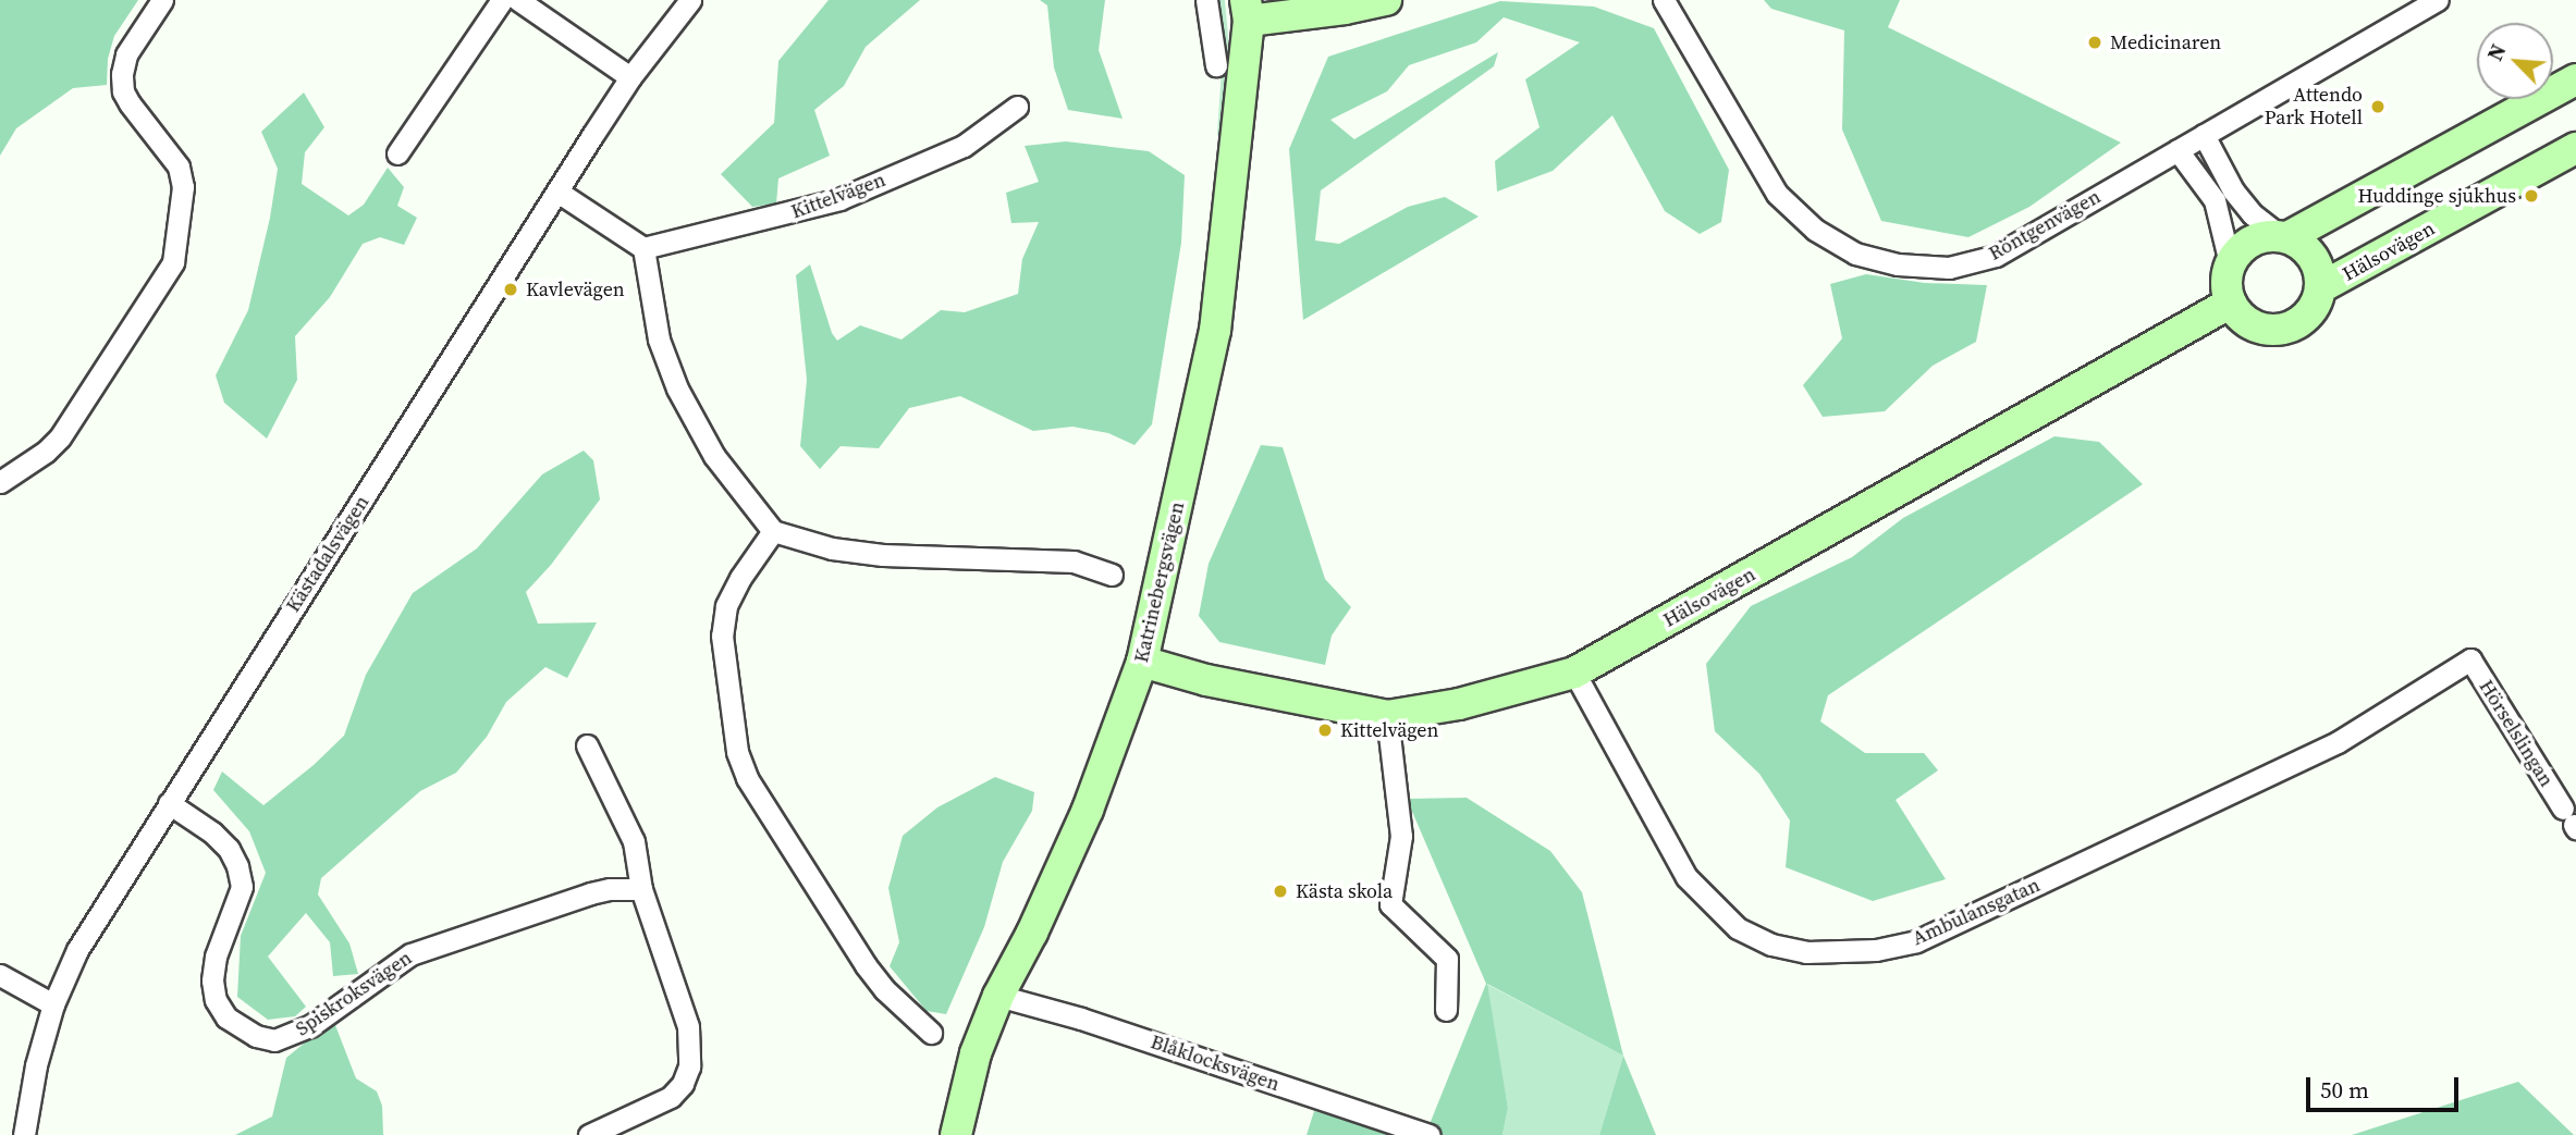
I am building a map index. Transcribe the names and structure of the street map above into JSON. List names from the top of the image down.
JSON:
{
  "streets": {
    "street": [
      "Kittelvägen",
      "Röntgenvägen",
      "Hälsovägen",
      "Kästadalsvägen",
      "Katrinebergsvägen",
      "Hörselslingan",
      "Ambulansgatan",
      "Spiskroksvägen",
      "Blåklocksvägen"
    ]
  },
  "crossings": [
    ["Hälsovägen", "Katrinebergsvägen"],
    ["Hälsovägen", "Ambulansgatan"],
    ["Kästadalsvägen", "Spiskroksvägen"],
    ["Katrinebergsvägen", "Blåklocksvägen"],
    ["Hörselslingan", "Ambulansgatan"]
  ],
  "places": [
    "Medicinaren",
    "Attendo Park Hotell",
    "Huddinge sjukhus",
    "Kavlevägen",
    "Kittelvägen",
    "Kästa skola"
  ],
  "scale_bar": "50 m",
  "north": "top left"
}
